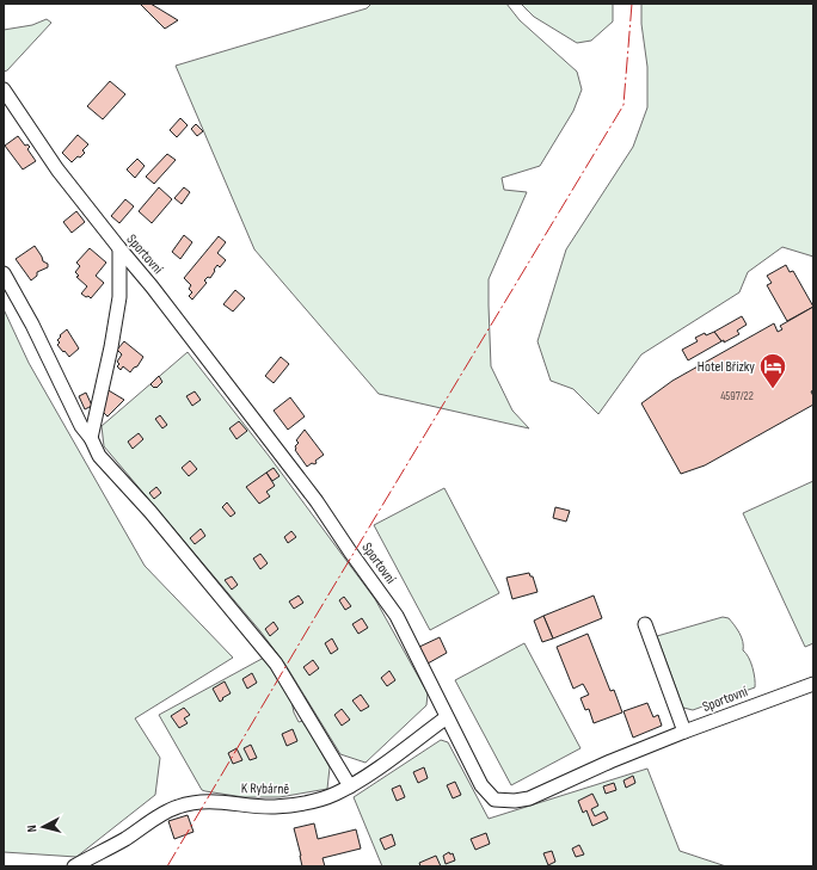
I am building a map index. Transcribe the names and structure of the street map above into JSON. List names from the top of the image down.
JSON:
{
  "streets": {
    "street": ["Sportovní", "K Rybárně"]
  },
  "crossings": [
    ["Sportovní", "K Rybárně"]
  ],
  "places": {
    "hotel": ["Hotel Břízky"]
  },
  "house_numbers": ["4597/22"],
  "north": "left"
}
